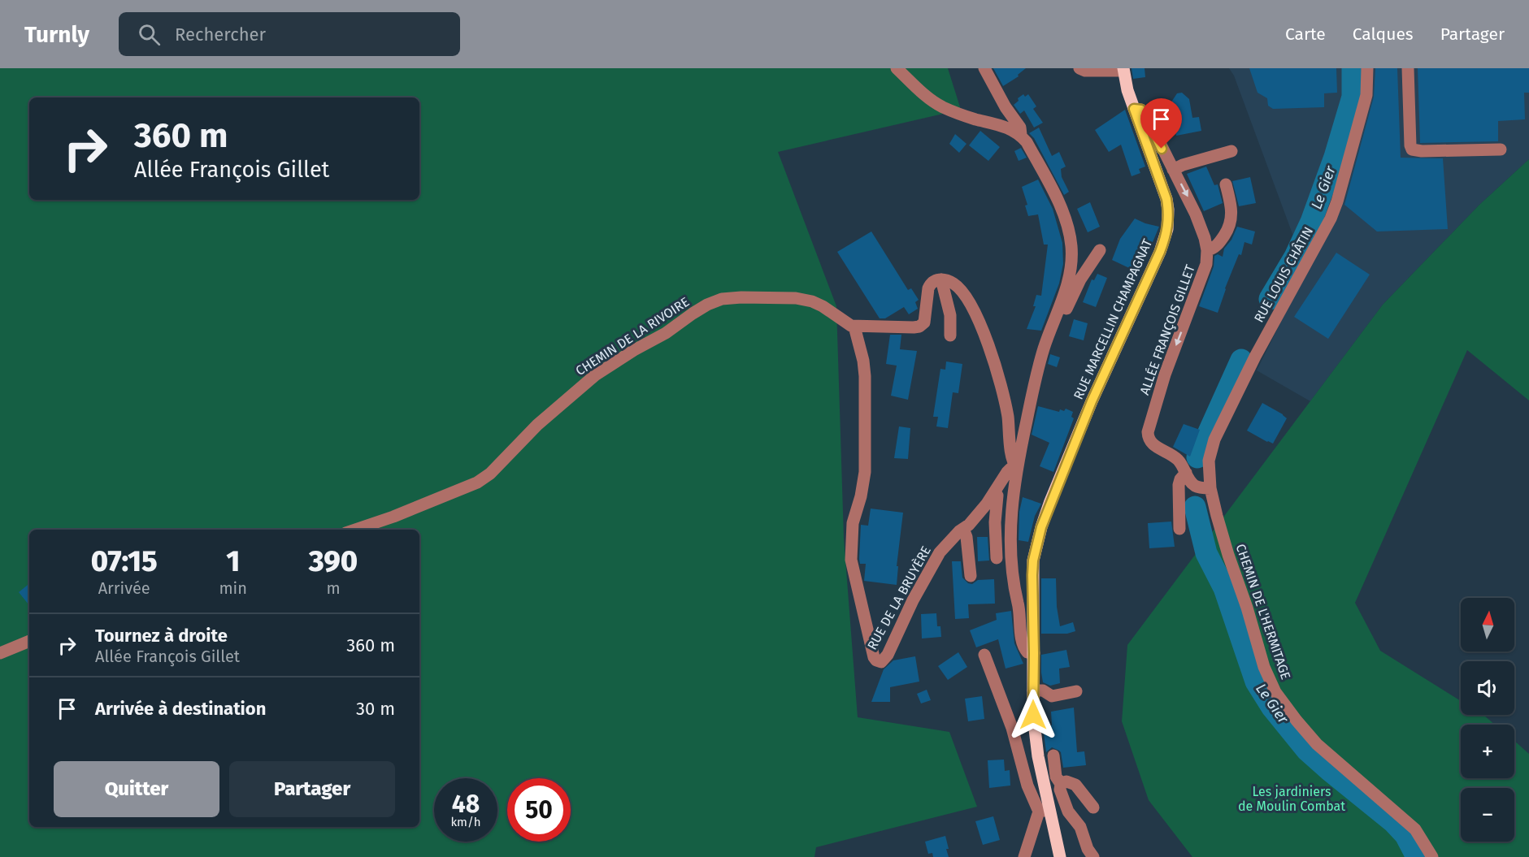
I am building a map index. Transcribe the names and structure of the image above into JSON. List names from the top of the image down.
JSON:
{
  "streets": {
    "main road": ["RUE MARCELLIN CHAMPAGNAT"],
    "street": [
      "RUE LOUIS CHÂTIN",
      "ALLÉE FRANÇOIS GILLET",
      "CHEMIN DE LA RIVOIRE",
      "RUE DE LA BRUYÈRE",
      "CHEMIN DE L'HERMITAGE"
    ]
  },
  "crossings": [
    ["RUE LOUIS CHÂTIN", "ALLÉE FRANÇOIS GILLET"],
    ["RUE LOUIS CHÂTIN", "CHEMIN DE L'HERMITAGE"],
    ["RUE MARCELLIN CHAMPAGNAT", "ALLÉE FRANÇOIS GILLET"],
    ["ALLÉE FRANÇOIS GILLET", "CHEMIN DE L'HERMITAGE"],
    ["CHEMIN DE LA RIVOIRE", "RUE DE LA BRUYÈRE"]
  ],
  "one_way": ["ALLÉE FRANÇOIS GILLET"],
  "water": ["Le Gier"],
  "parks": ["Les jardiniers de Moulin Combat"],
  "north": "top",
  "page": {
    "header": "Turnly",
    "search": "Rechercher",
    "nav": ["Carte", "Calques", "Partager"],
    "turn": ["360 m", "Allée François Gillet"],
    "eta": [
      "07:15",
      "Arrivée",
      "1",
      "min",
      "390",
      "m"
    ],
    "map_buttons": ["+", "−"],
    "list": [
      {
        "name": "Tournez à droite",
        "note": "Allée François Gillet",
        "value": "360 m"
      },
      {
        "name": "Arrivée à destination",
        "value": "30 m"
      }
    ],
    "buttons": ["Quitter", "Partager"],
    "speed": "48 km/h",
    "limit": "50"
  }
}
